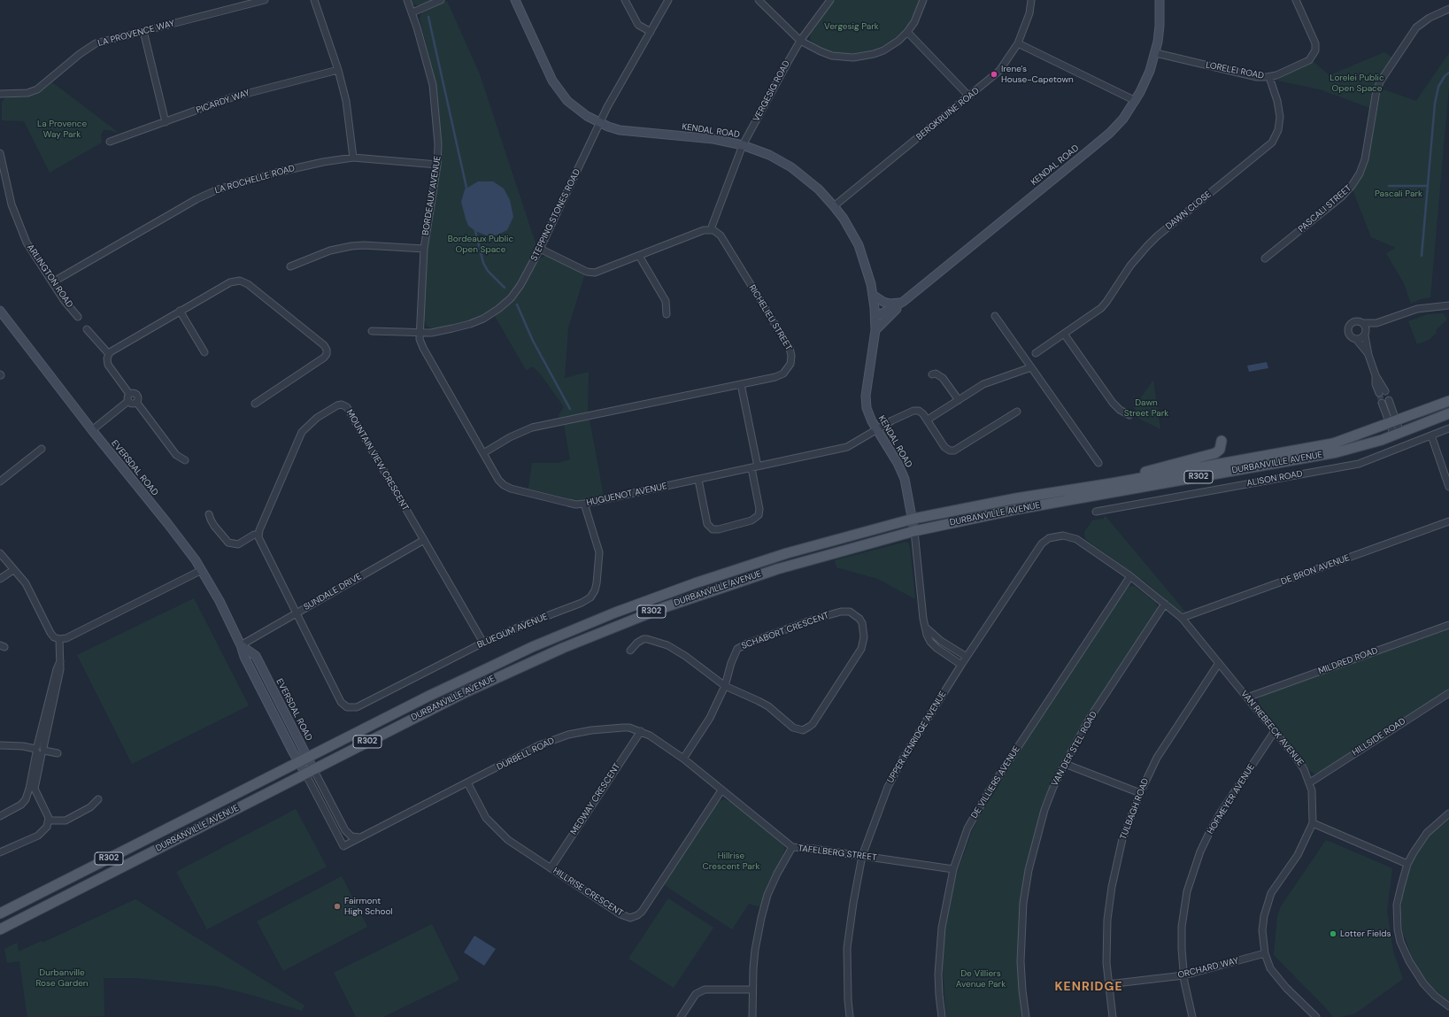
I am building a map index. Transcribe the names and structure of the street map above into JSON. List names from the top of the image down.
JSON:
{
  "streets": {
    "main road": ["DURBANVILLE AVENUE", "R302"],
    "street": [
      "LA PROVENCE WAY",
      "LORELEI ROAD",
      "VERGESIG ROAD",
      "PICARDY WAY",
      "BERGKRUINE ROAD",
      "KENDAL ROAD",
      "LA ROCHELLE ROAD",
      "BORDEAUX AVENUE",
      "PASCALI STREET",
      "DAWN CLOSE",
      "STEPPING STONES ROAD",
      "ARLINGTON ROAD",
      "RICHELIEU STREET",
      "MOUNTAIN VIEW CRESCENT",
      "EVERSDAL ROAD",
      "ALISON ROAD",
      "HUGUENOT AVENUE",
      "DE BRON AVENUE",
      "SUNDALE DRIVE",
      "BLUEGUM AVENUE",
      "SCHABORT CRESCENT",
      "MILDRED ROAD",
      "VAN RIEBEECK AVENUE",
      "UPPER KENRIDGE AVENUE",
      "HILLSIDE ROAD",
      "VAN DER STEL ROAD",
      "DURBELL ROAD",
      "DE VILLIERS AVENUE",
      "MEDWAY CRESCENT",
      "HOFMEYER AVENUE",
      "TULBAGH ROAD",
      "TAFELBERG STREET",
      "HILLRISE CRESCENT",
      "ORCHARD WAY"
    ]
  },
  "crossings": [
    ["LORELEI ROAD", "KENDAL ROAD"],
    ["LORELEI ROAD", "DAWN CLOSE"],
    ["VERGESIG ROAD", "KENDAL ROAD"],
    ["VERGESIG ROAD", "RICHELIEU STREET"],
    ["BERGKRUINE ROAD", "KENDAL ROAD"],
    ["KENDAL ROAD", "STEPPING STONES ROAD"],
    ["KENDAL ROAD", "DURBANVILLE AVENUE"],
    ["KENDAL ROAD", "HUGUENOT AVENUE"],
    ["KENDAL ROAD", "UPPER KENRIDGE AVENUE"],
    ["LA ROCHELLE ROAD", "BORDEAUX AVENUE"],
    ["LA ROCHELLE ROAD", "ARLINGTON ROAD"],
    ["BORDEAUX AVENUE", "STEPPING STONES ROAD"],
    ["BORDEAUX AVENUE", "HUGUENOT AVENUE"],
    ["STEPPING STONES ROAD", "HUGUENOT AVENUE"],
    ["RICHELIEU STREET", "HUGUENOT AVENUE"],
    ["MOUNTAIN VIEW CRESCENT", "SUNDALE DRIVE"],
    ["MOUNTAIN VIEW CRESCENT", "BLUEGUM AVENUE"],
    ["DURBANVILLE AVENUE", "EVERSDAL ROAD"],
    ["DURBANVILLE AVENUE", "DURBELL ROAD"],
    ["EVERSDAL ROAD", "SUNDALE DRIVE"],
    ["EVERSDAL ROAD", "DURBELL ROAD"],
    ["HUGUENOT AVENUE", "BLUEGUM AVENUE"],
    ["DE BRON AVENUE", "VAN RIEBEECK AVENUE"],
    ["SUNDALE DRIVE", "BLUEGUM AVENUE"],
    ["SCHABORT CRESCENT", "DURBELL ROAD"],
    ["MILDRED ROAD", "VAN RIEBEECK AVENUE"],
    ["VAN RIEBEECK AVENUE", "UPPER KENRIDGE AVENUE"],
    ["VAN RIEBEECK AVENUE", "HILLSIDE ROAD"],
    ["VAN RIEBEECK AVENUE", "VAN DER STEL ROAD"],
    ["VAN RIEBEECK AVENUE", "DE VILLIERS AVENUE"],
    ["VAN RIEBEECK AVENUE", "HOFMEYER AVENUE"],
    ["VAN RIEBEECK AVENUE", "TULBAGH ROAD"],
    ["VAN RIEBEECK AVENUE", "ORCHARD WAY"],
    ["UPPER KENRIDGE AVENUE", "TAFELBERG STREET"],
    ["DURBELL ROAD", "MEDWAY CRESCENT"],
    ["DURBELL ROAD", "TAFELBERG STREET"],
    ["DURBELL ROAD", "HILLRISE CRESCENT"],
    ["DE VILLIERS AVENUE", "TAFELBERG STREET"],
    ["MEDWAY CRESCENT", "HILLRISE CRESCENT"],
    ["HOFMEYER AVENUE", "ORCHARD WAY"],
    ["TULBAGH ROAD", "ORCHARD WAY"]
  ],
  "districts": ["KENRIDGE"],
  "parks": [
    "Vergesig Park",
    "Lorelei Public Open Space",
    "La Provence Way Park",
    "Pascali Park",
    "Bordeaux Public Open Space",
    "Dawn Street Park",
    "Hillrise Crescent Park",
    "Durbanville Rose Garden",
    "De Villiers Avenue Park"
  ],
  "places": ["Irene's House-Capetown", "Fairmont High School", "Lotter Fields"]
}
